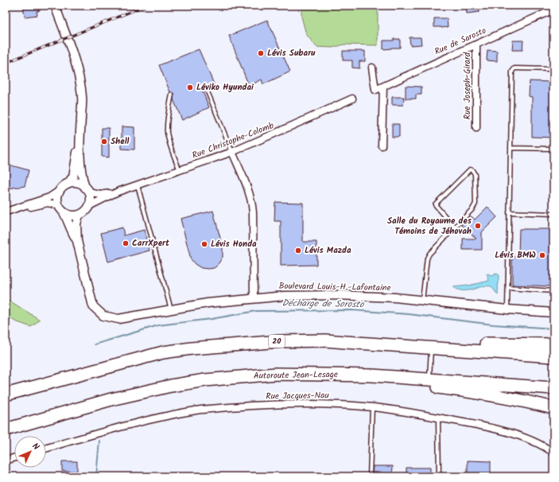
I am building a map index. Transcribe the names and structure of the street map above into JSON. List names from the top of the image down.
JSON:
{
  "streets": {
    "highway": ["20", "Autoroute Jean-Lesage"],
    "street": [
      "Rue de Sarosto",
      "Rue Joseph-Girard",
      "Rue Christophe-Colomb",
      "Boulevard Louis-H.-Lafontaine",
      "Rue Jacques-Nau"
    ]
  },
  "crossings": [
    ["Rue de Sarosto", "Rue Joseph-Girard"],
    ["Rue Christophe-Colomb", "Boulevard Louis-H.-Lafontaine"]
  ],
  "water": ["Décharge de Sorosto"],
  "places": [
    "Lévis Subaru",
    "Léviko Hyundai",
    "Shell",
    "Salle du Royaume des Témoins de Jéhovah",
    "CarrXpert",
    "Lévis Honda",
    "Lévis Mazda",
    "Lévis BMW"
  ],
  "north": "top right"
}
